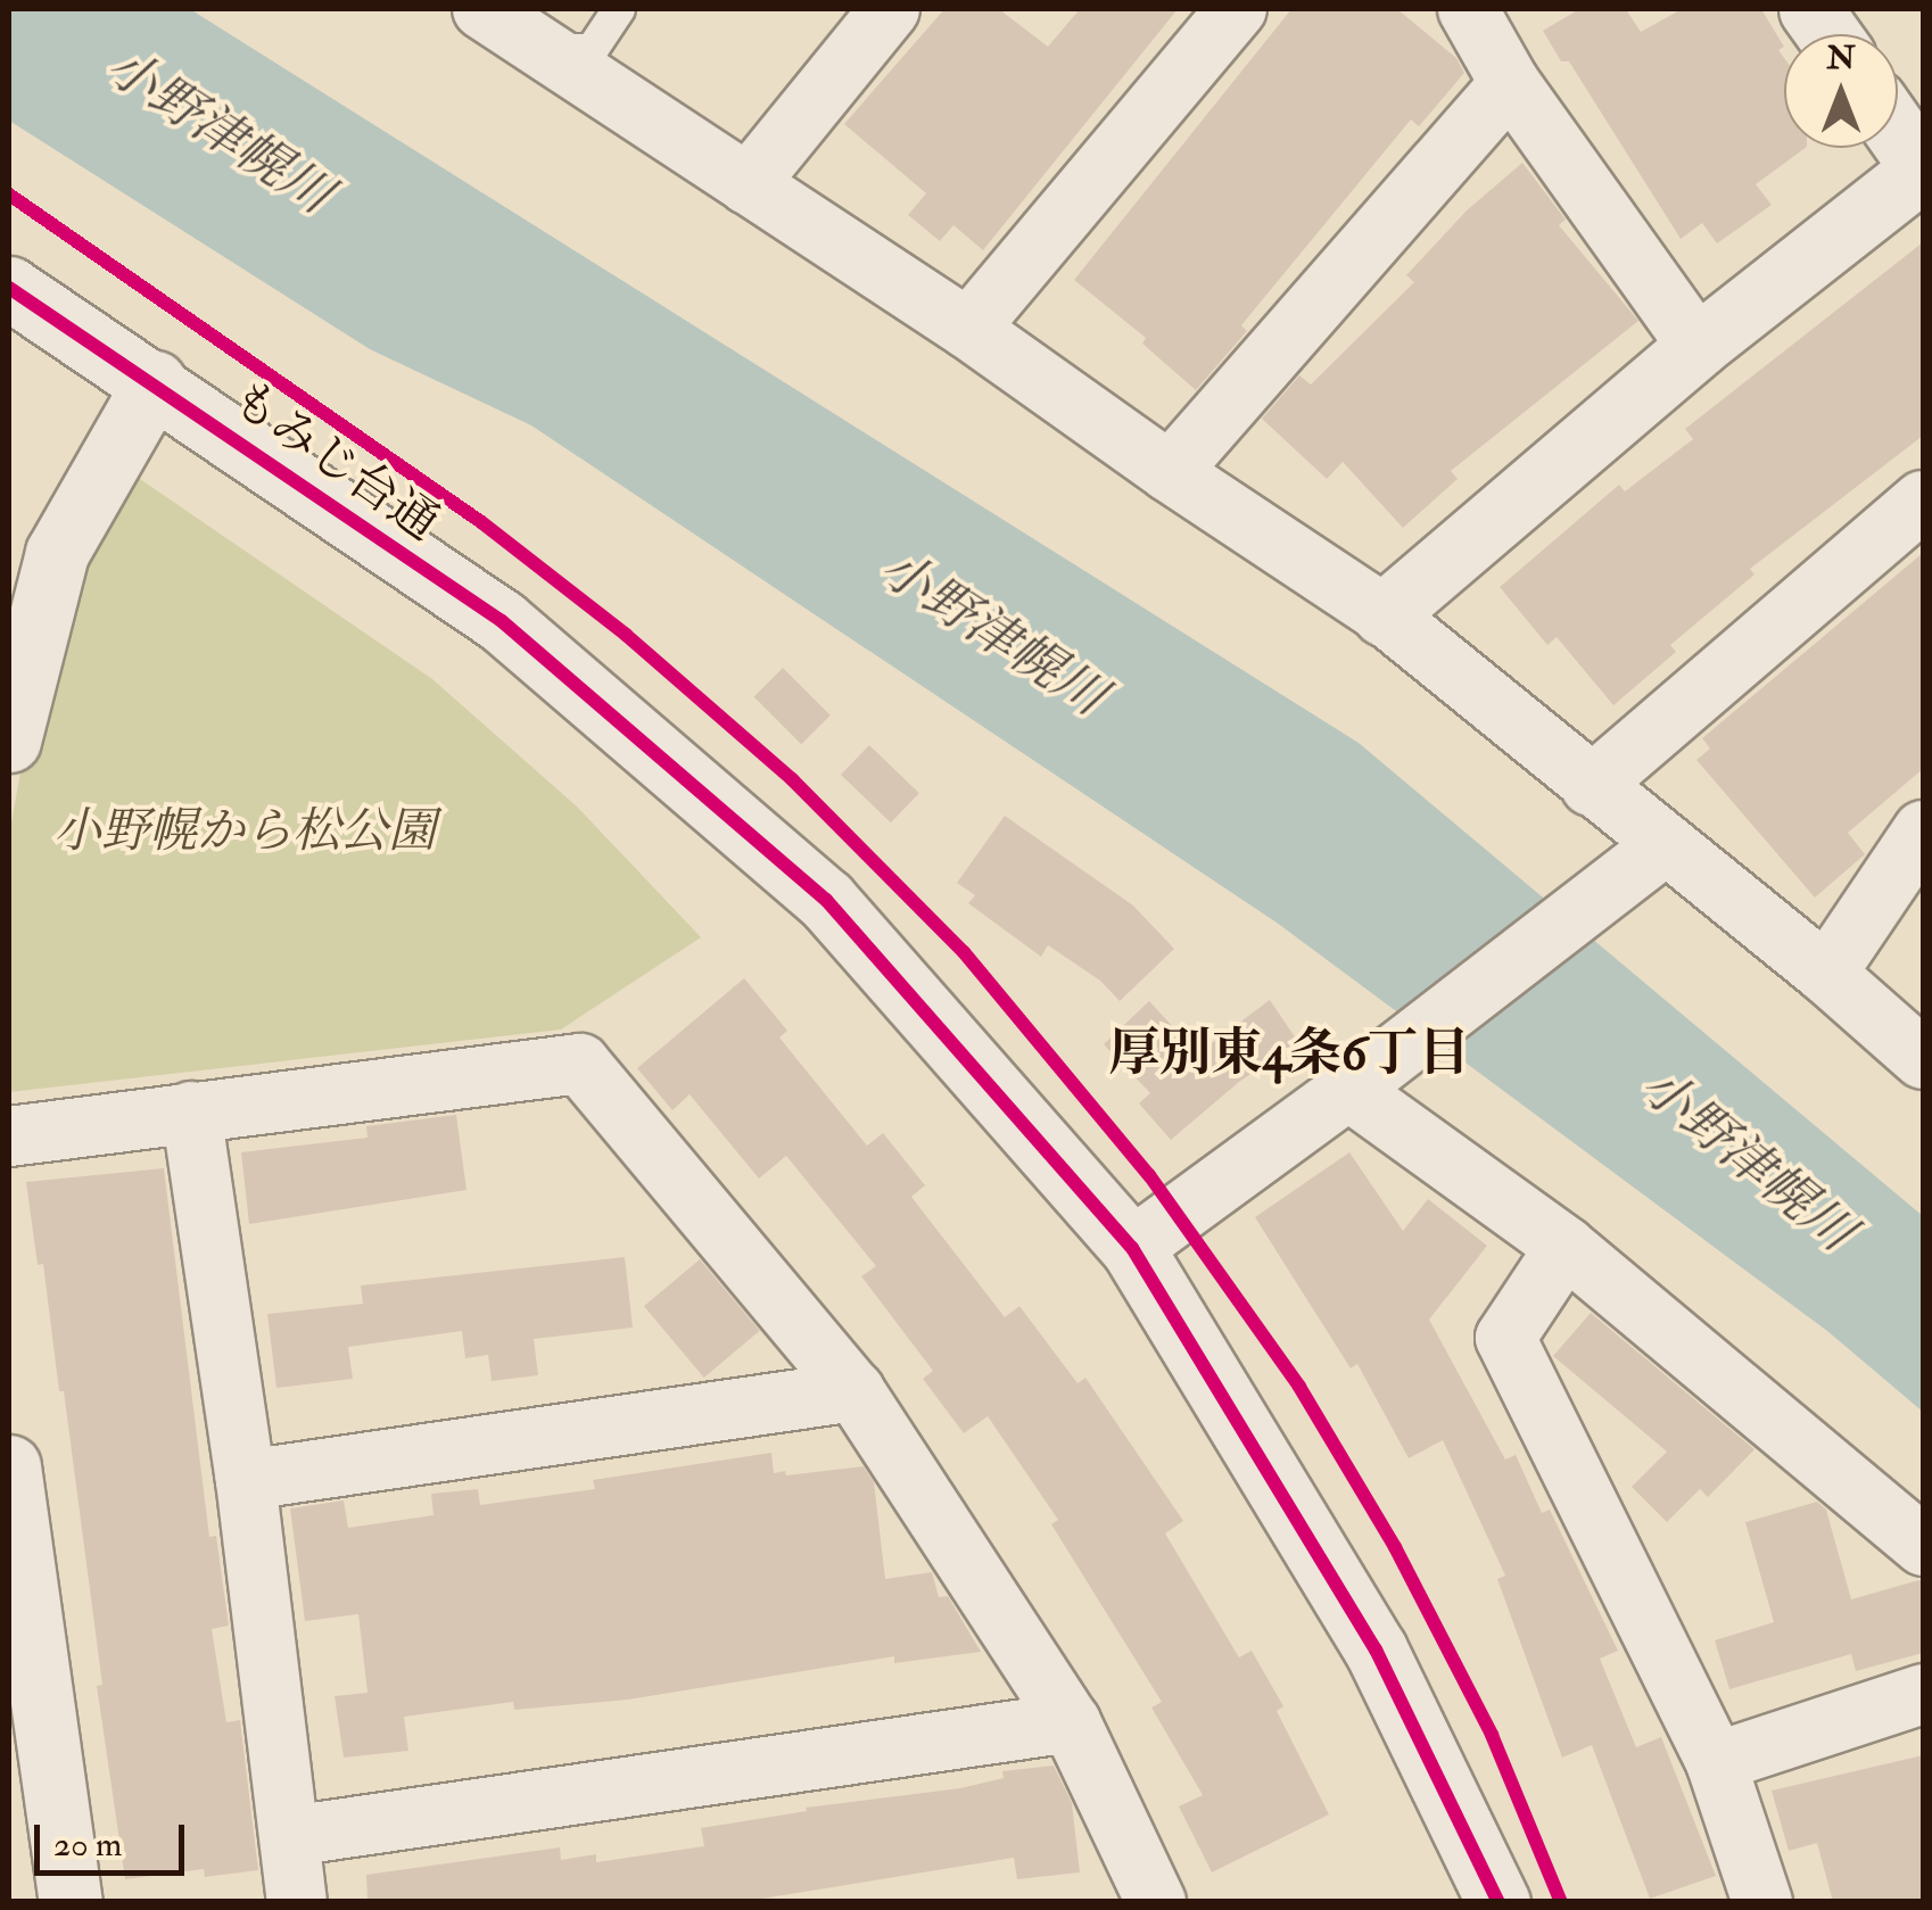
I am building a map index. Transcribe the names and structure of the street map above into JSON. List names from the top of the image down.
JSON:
{
  "streets": {
    "street": ["もみじ台通"]
  },
  "districts": ["厚別東4条6丁目"],
  "water": ["小野津幌川"],
  "parks": ["小野幌から松公園"],
  "scale_bar": "20 m",
  "north": "top"
}
